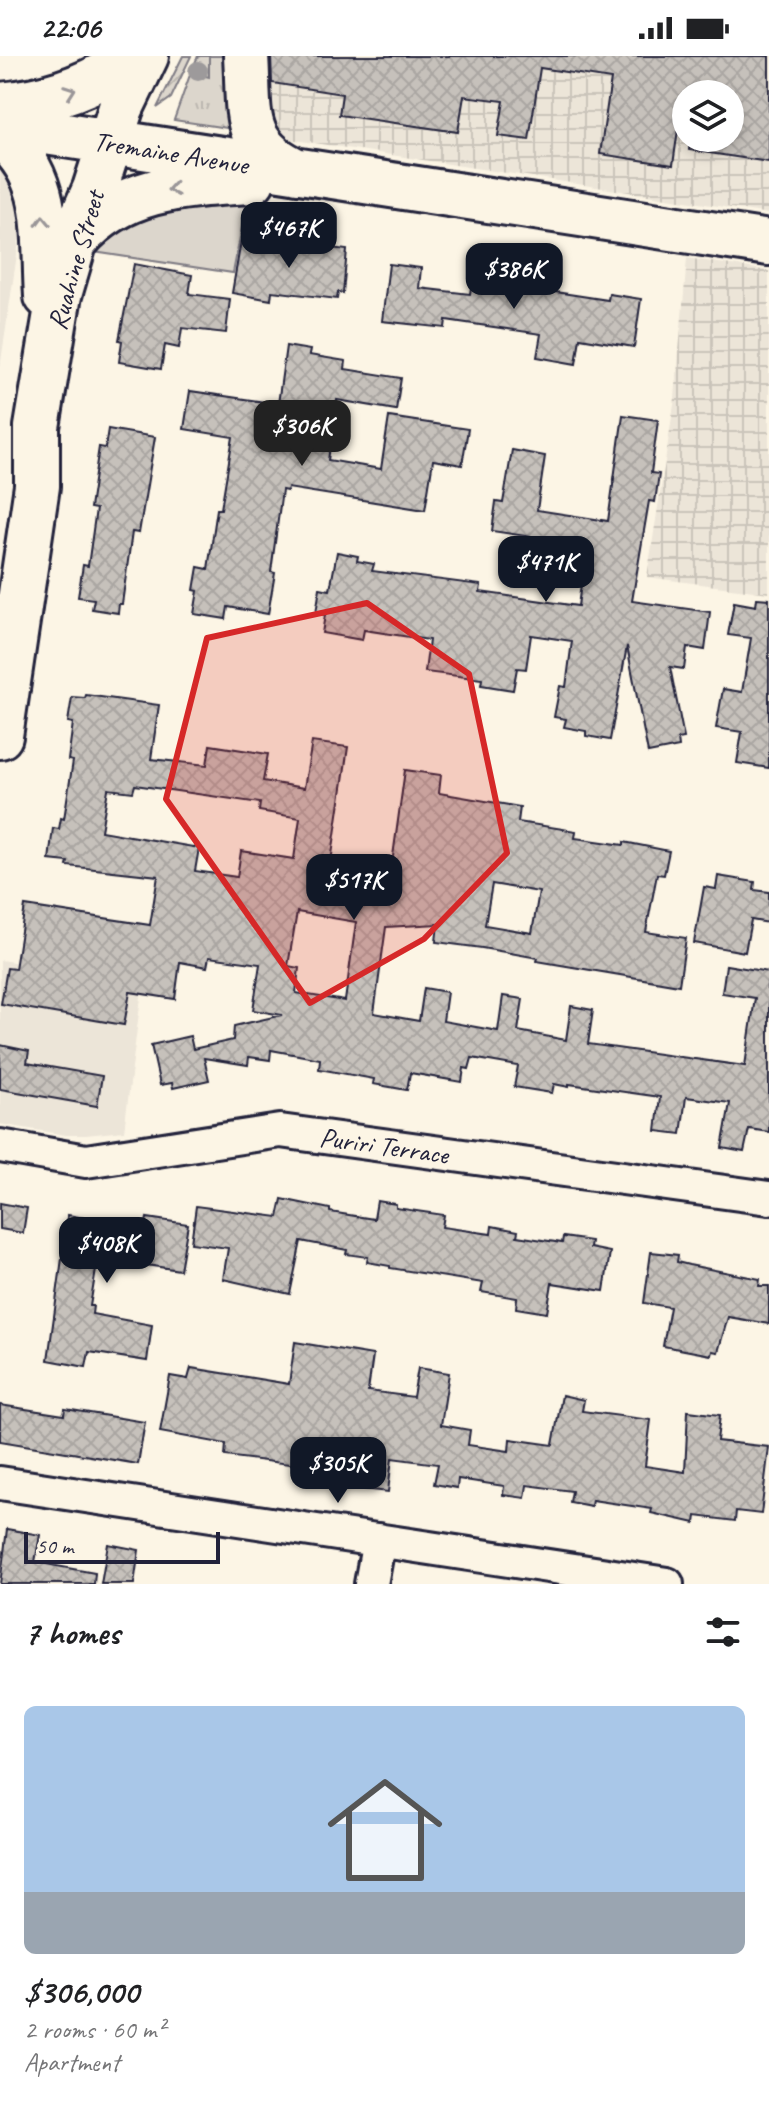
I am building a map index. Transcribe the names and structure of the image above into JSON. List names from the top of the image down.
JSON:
{
  "streets": {
    "main road": ["Tremaine Avenue", "Ruahine Street"],
    "street": ["Puriri Terrace"]
  },
  "crossings": [
    ["Tremaine Avenue", "Ruahine Street"]
  ],
  "scale_bar": "50 m",
  "page": {
    "status": "22:06",
    "price": [
      "$467K",
      "$386K",
      "$306K",
      "$471K",
      "$517K",
      "$408K",
      "$305K"
    ],
    "scale": "50 m",
    "heading": "7 homes",
    "list": [
      {
        "name": "$306,000",
        "note": "2 rooms · 60 m² · Apartment"
      }
    ]
  }
}
